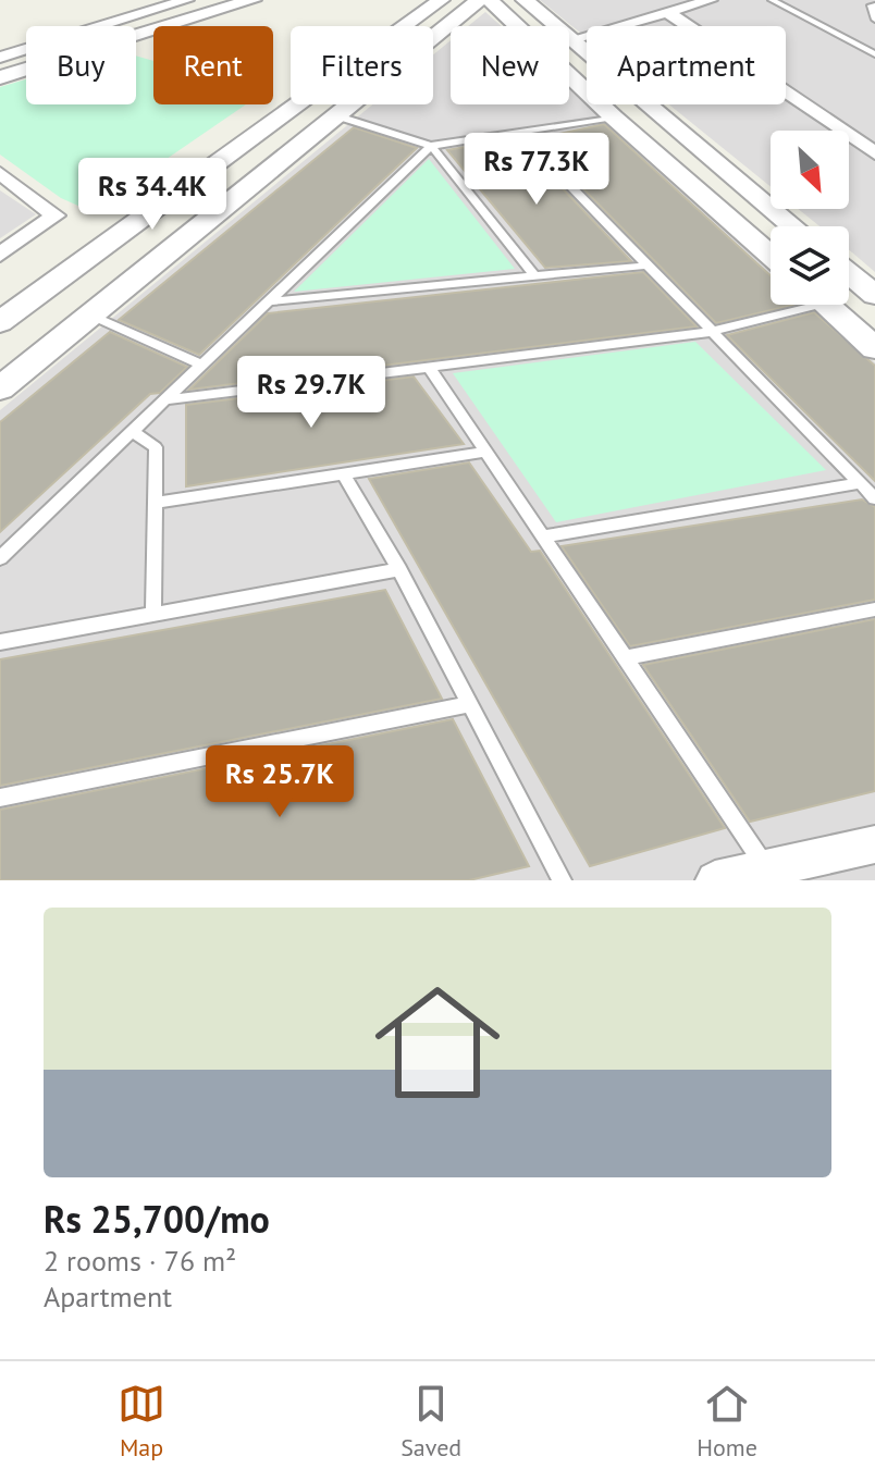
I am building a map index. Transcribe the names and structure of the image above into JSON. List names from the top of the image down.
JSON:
{
  "north": "bottom right",
  "page": {
    "chip": [
      "Buy",
      "Rent",
      "Filters",
      "New",
      "Apartment"
    ],
    "price": [
      "Rs 77.3K",
      "Rs 34.4K",
      "Rs 29.7K",
      "Rs 25.7K"
    ],
    "list": [
      {
        "name": "Rs 25,700/mo",
        "note": "2 rooms · 76 m² · Apartment"
      }
    ],
    "tabs": ["Map", "Saved", "Home"]
  }
}
